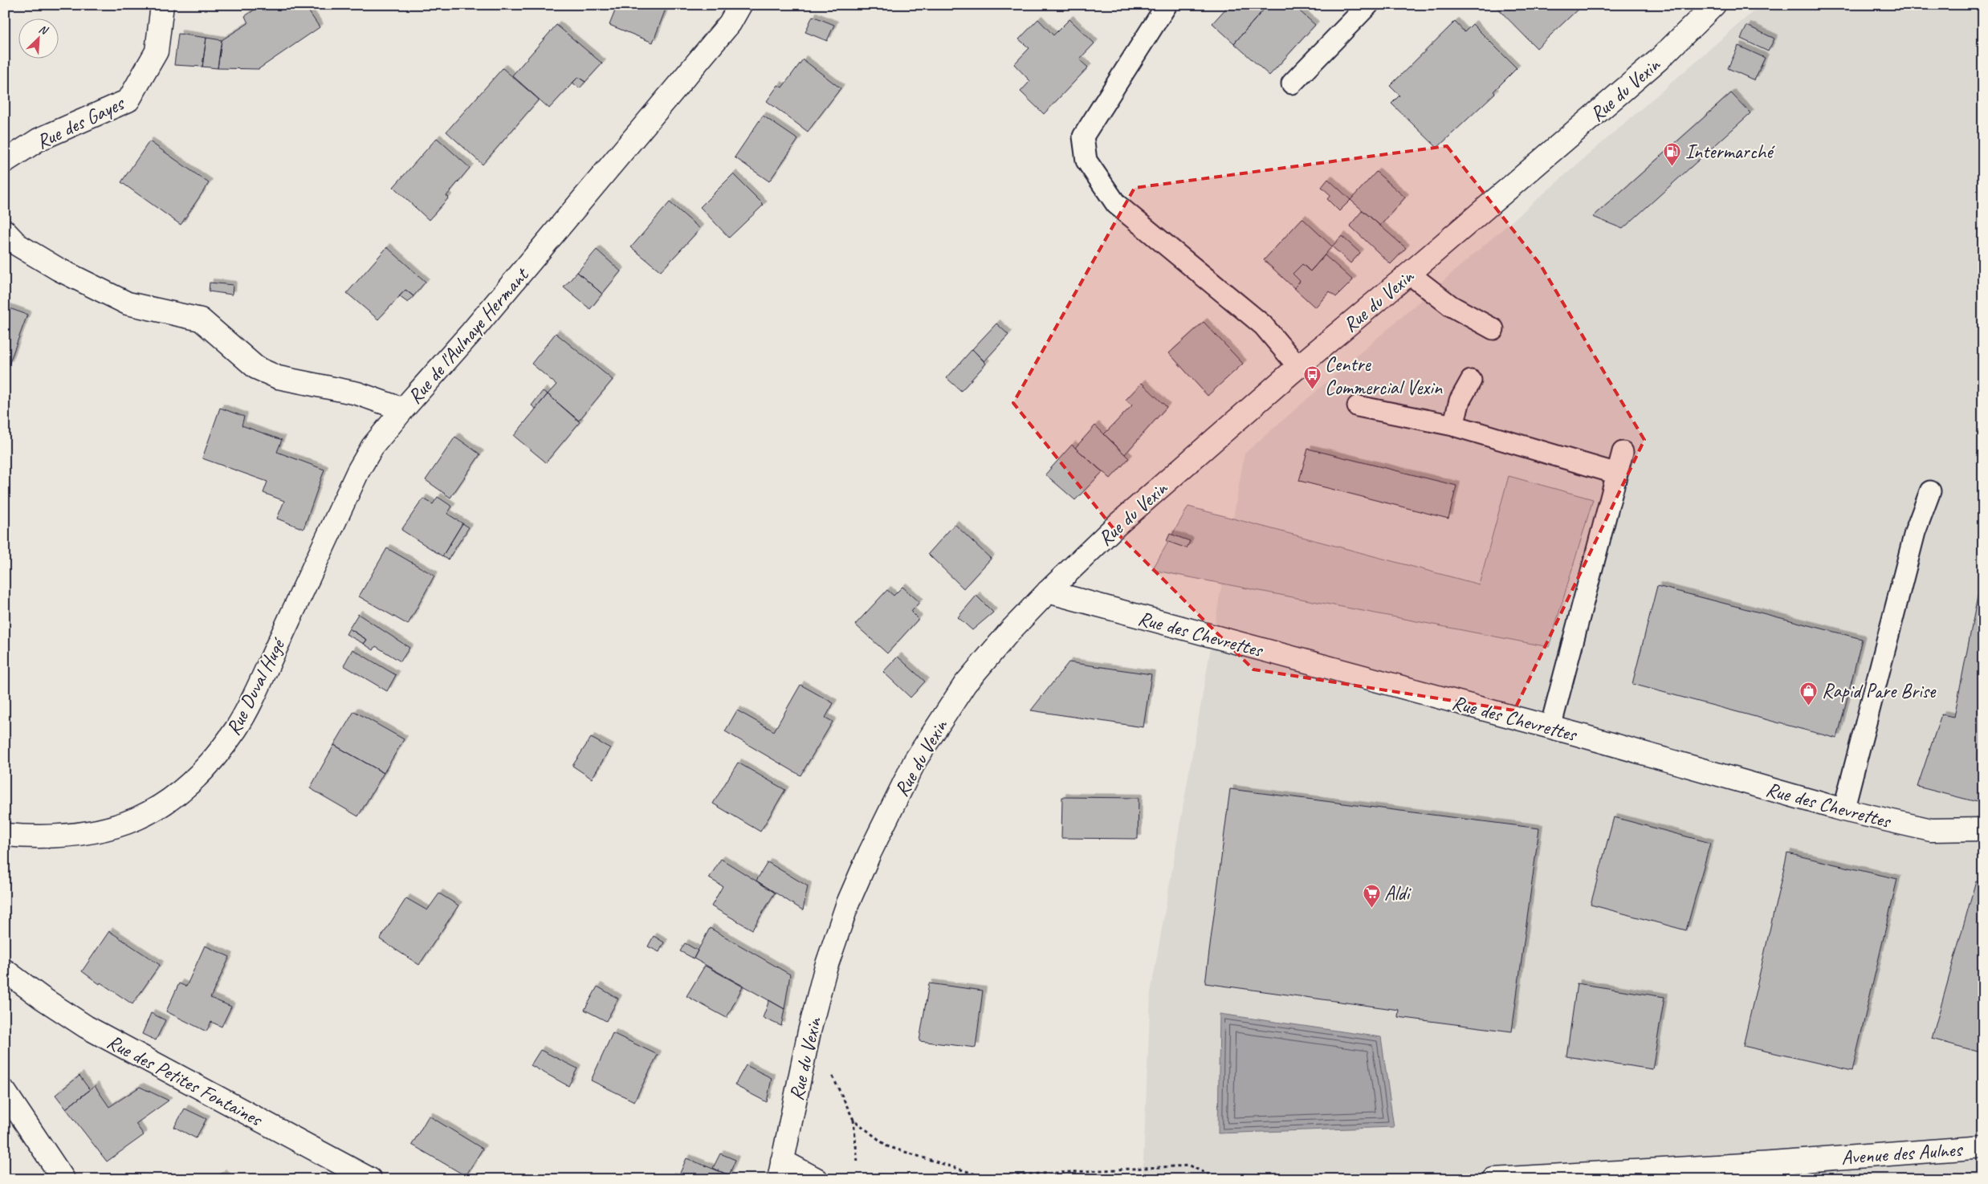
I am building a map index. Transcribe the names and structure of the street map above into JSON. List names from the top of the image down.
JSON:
{
  "streets": {
    "street": [
      "Rue du Vexin",
      "Rue des Gayes",
      "Rue de l'Aulnaye Hermant",
      "Rue des Chevrettes",
      "Rue Duval Hugé",
      "Rue des Petites Fontaines",
      "Avenue des Aulnes"
    ]
  },
  "crossings": [
    ["Rue du Vexin", "Rue des Chevrettes"],
    ["Rue de l'Aulnaye Hermant", "Rue Duval Hugé"]
  ],
  "places": {
    "fuel station": ["Intermarché"],
    "bus stop": ["Centre Commercial Vexin"],
    "shop": ["Rapid Pare Brise"],
    "supermarket": ["Aldi"]
  },
  "north": "top right"
}
